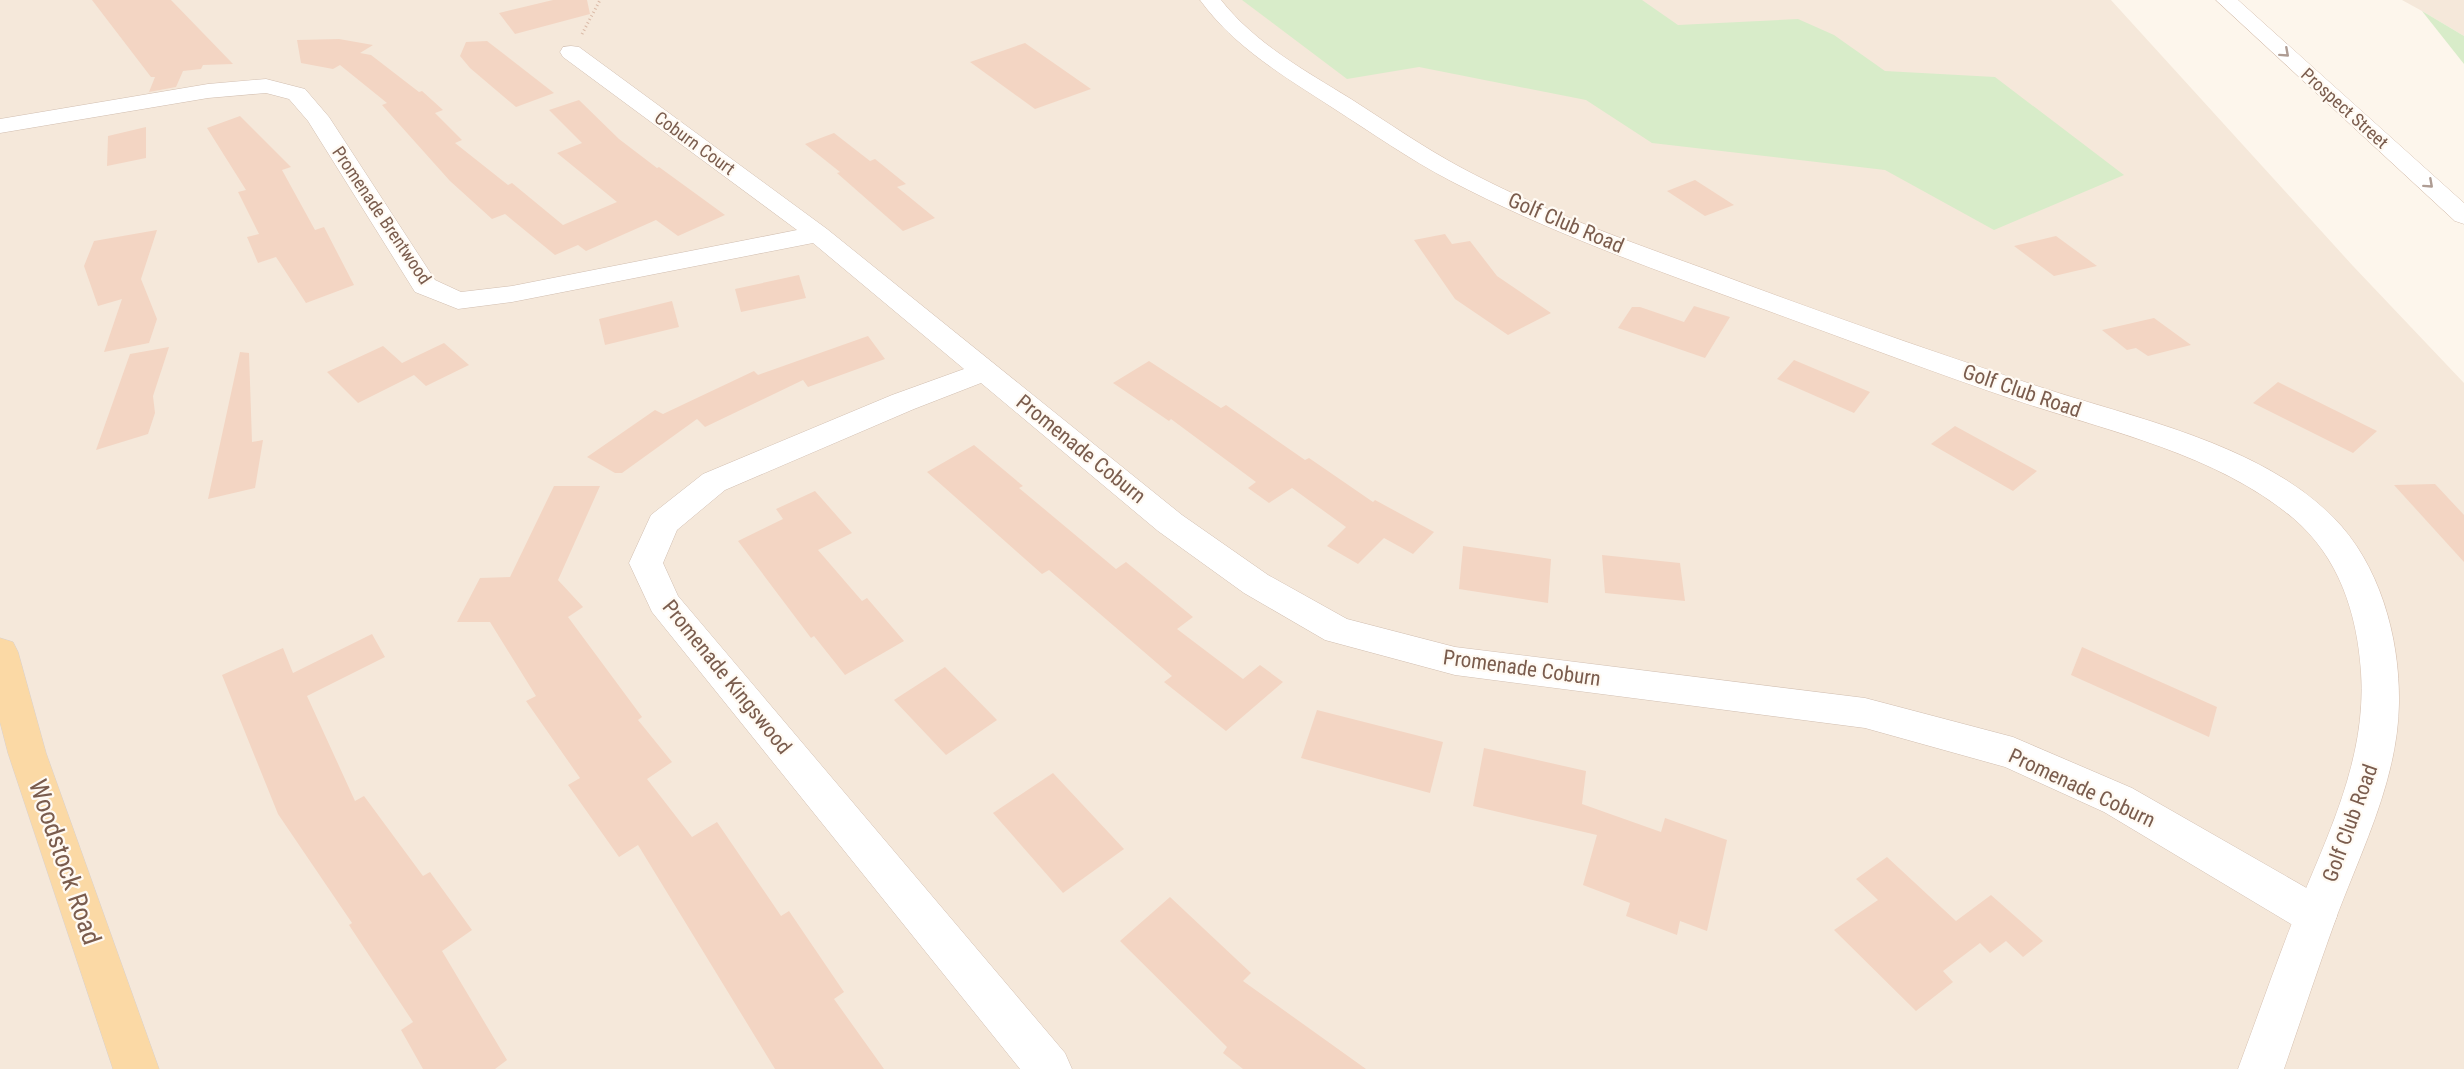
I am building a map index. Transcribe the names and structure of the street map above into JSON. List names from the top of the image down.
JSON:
{
  "streets": {
    "main road": ["Woodstock Road"],
    "street": [
      "Prospect Street",
      "Coburn Court",
      "Promenade Brentwood",
      "Golf Club Road",
      "Promenade Coburn",
      "Promenade Kingswood"
    ]
  },
  "crossings": [
    ["Coburn Court", "Promenade Brentwood"],
    ["Coburn Court", "Promenade Coburn"],
    ["Promenade Brentwood", "Promenade Coburn"],
    ["Golf Club Road", "Promenade Coburn"],
    ["Promenade Coburn", "Promenade Kingswood"]
  ]
}
